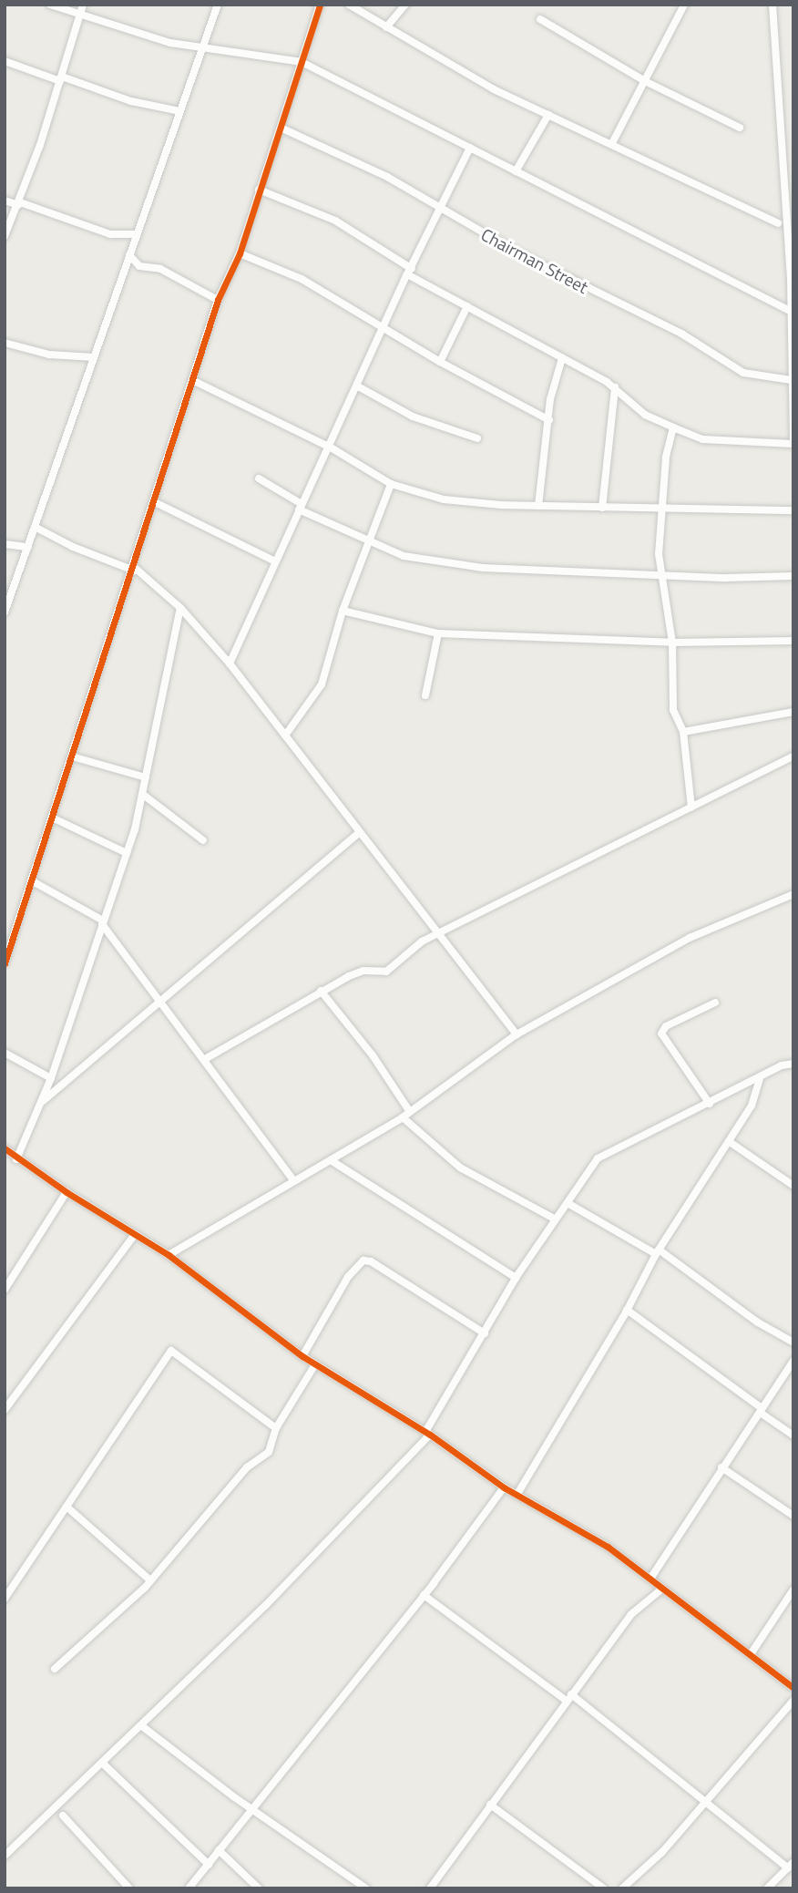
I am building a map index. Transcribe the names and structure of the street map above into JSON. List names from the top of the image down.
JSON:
{
  "streets": {
    "street": ["Chairman Street"]
  }
}
